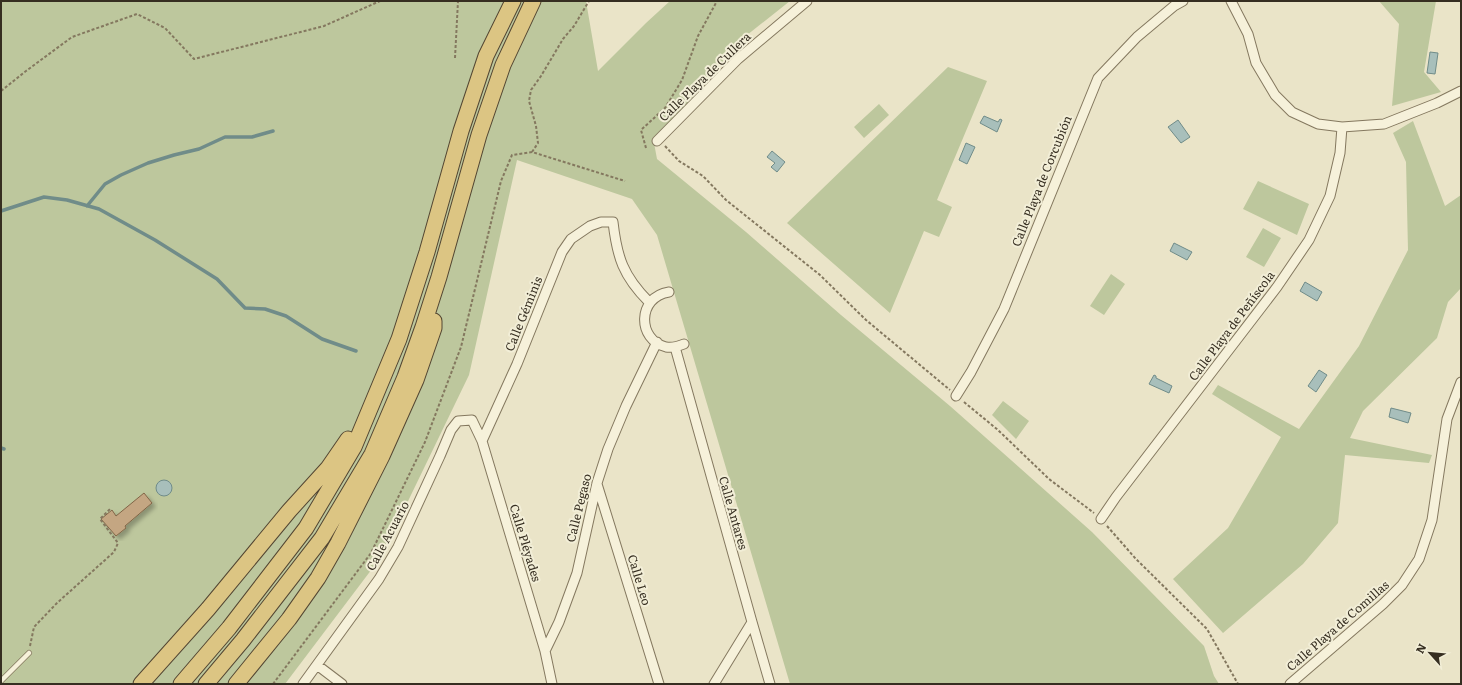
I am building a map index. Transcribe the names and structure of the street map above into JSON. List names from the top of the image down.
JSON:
{
  "streets": {
    "street": [
      "Calle Playa de Cullera",
      "Calle Playa de Corcubión",
      "Calle Géminis",
      "Calle Playa de Peñíscola",
      "Calle Pegaso",
      "Calle Antares",
      "Calle Acuario",
      "Calle Pléyades",
      "Calle Leo",
      "Calle Playa de Comillas"
    ]
  },
  "crossings": [
    ["Calle Géminis", "Calle Acuario"],
    ["Calle Géminis", "Calle Pléyades"],
    ["Calle Pegaso", "Calle Pléyades"],
    ["Calle Pegaso", "Calle Leo"],
    ["Calle Acuario", "Calle Pléyades"]
  ],
  "north": "top left"
}
